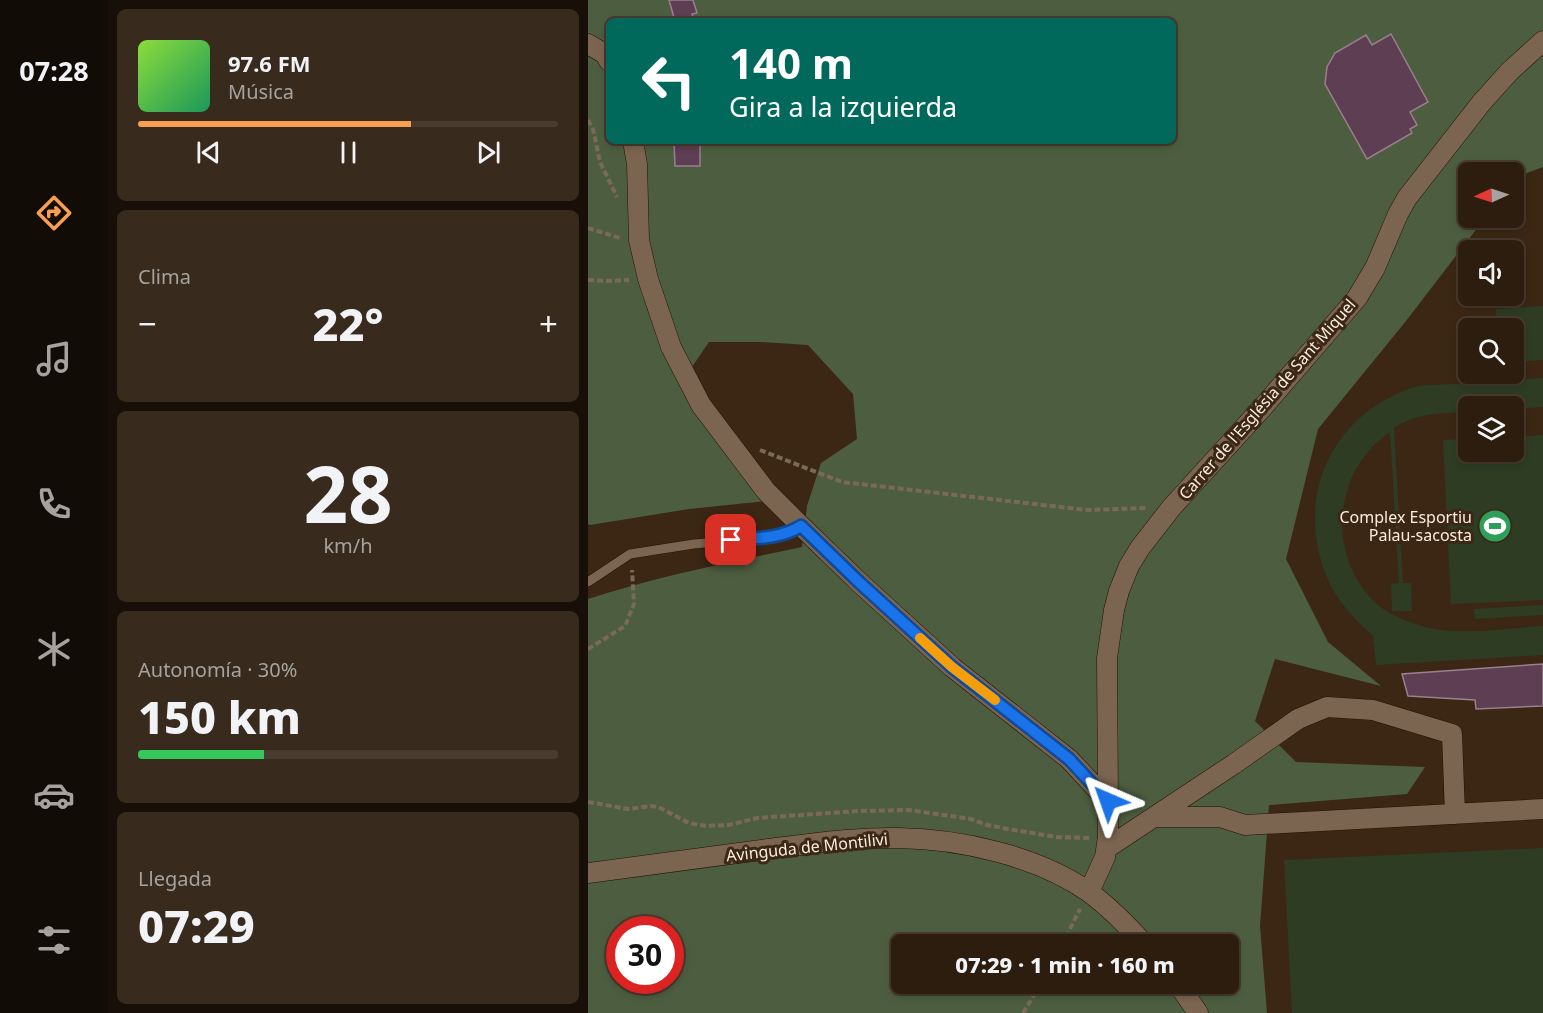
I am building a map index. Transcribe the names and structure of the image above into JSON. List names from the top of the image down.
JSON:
{
  "streets": {
    "street": ["Carrer de l'Església de Sant Miquel", "Avinguda de Montilivi"]
  },
  "crossings": [
    ["Carrer de l'Església de Sant Miquel", "Avinguda de Montilivi"]
  ],
  "places": {
    "sports": ["Complex Esportiu Palau-sacosta"]
  },
  "north": "left",
  "page": {
    "tabs": "07:28",
    "turn": ["140 m", "Gira a la izquierda"],
    "song": ["97.6 FM", "Música"],
    "tile": [
      "Clima",
      ["28", "km/h"],
      ["Autonomía · 30%", "150 km"],
      ["Llegada", "07:29"]
    ],
    "heat": ["−", "22°", "+"],
    "limit": "30",
    "trip": "07:29 · 1 min · 160 m"
  }
}
